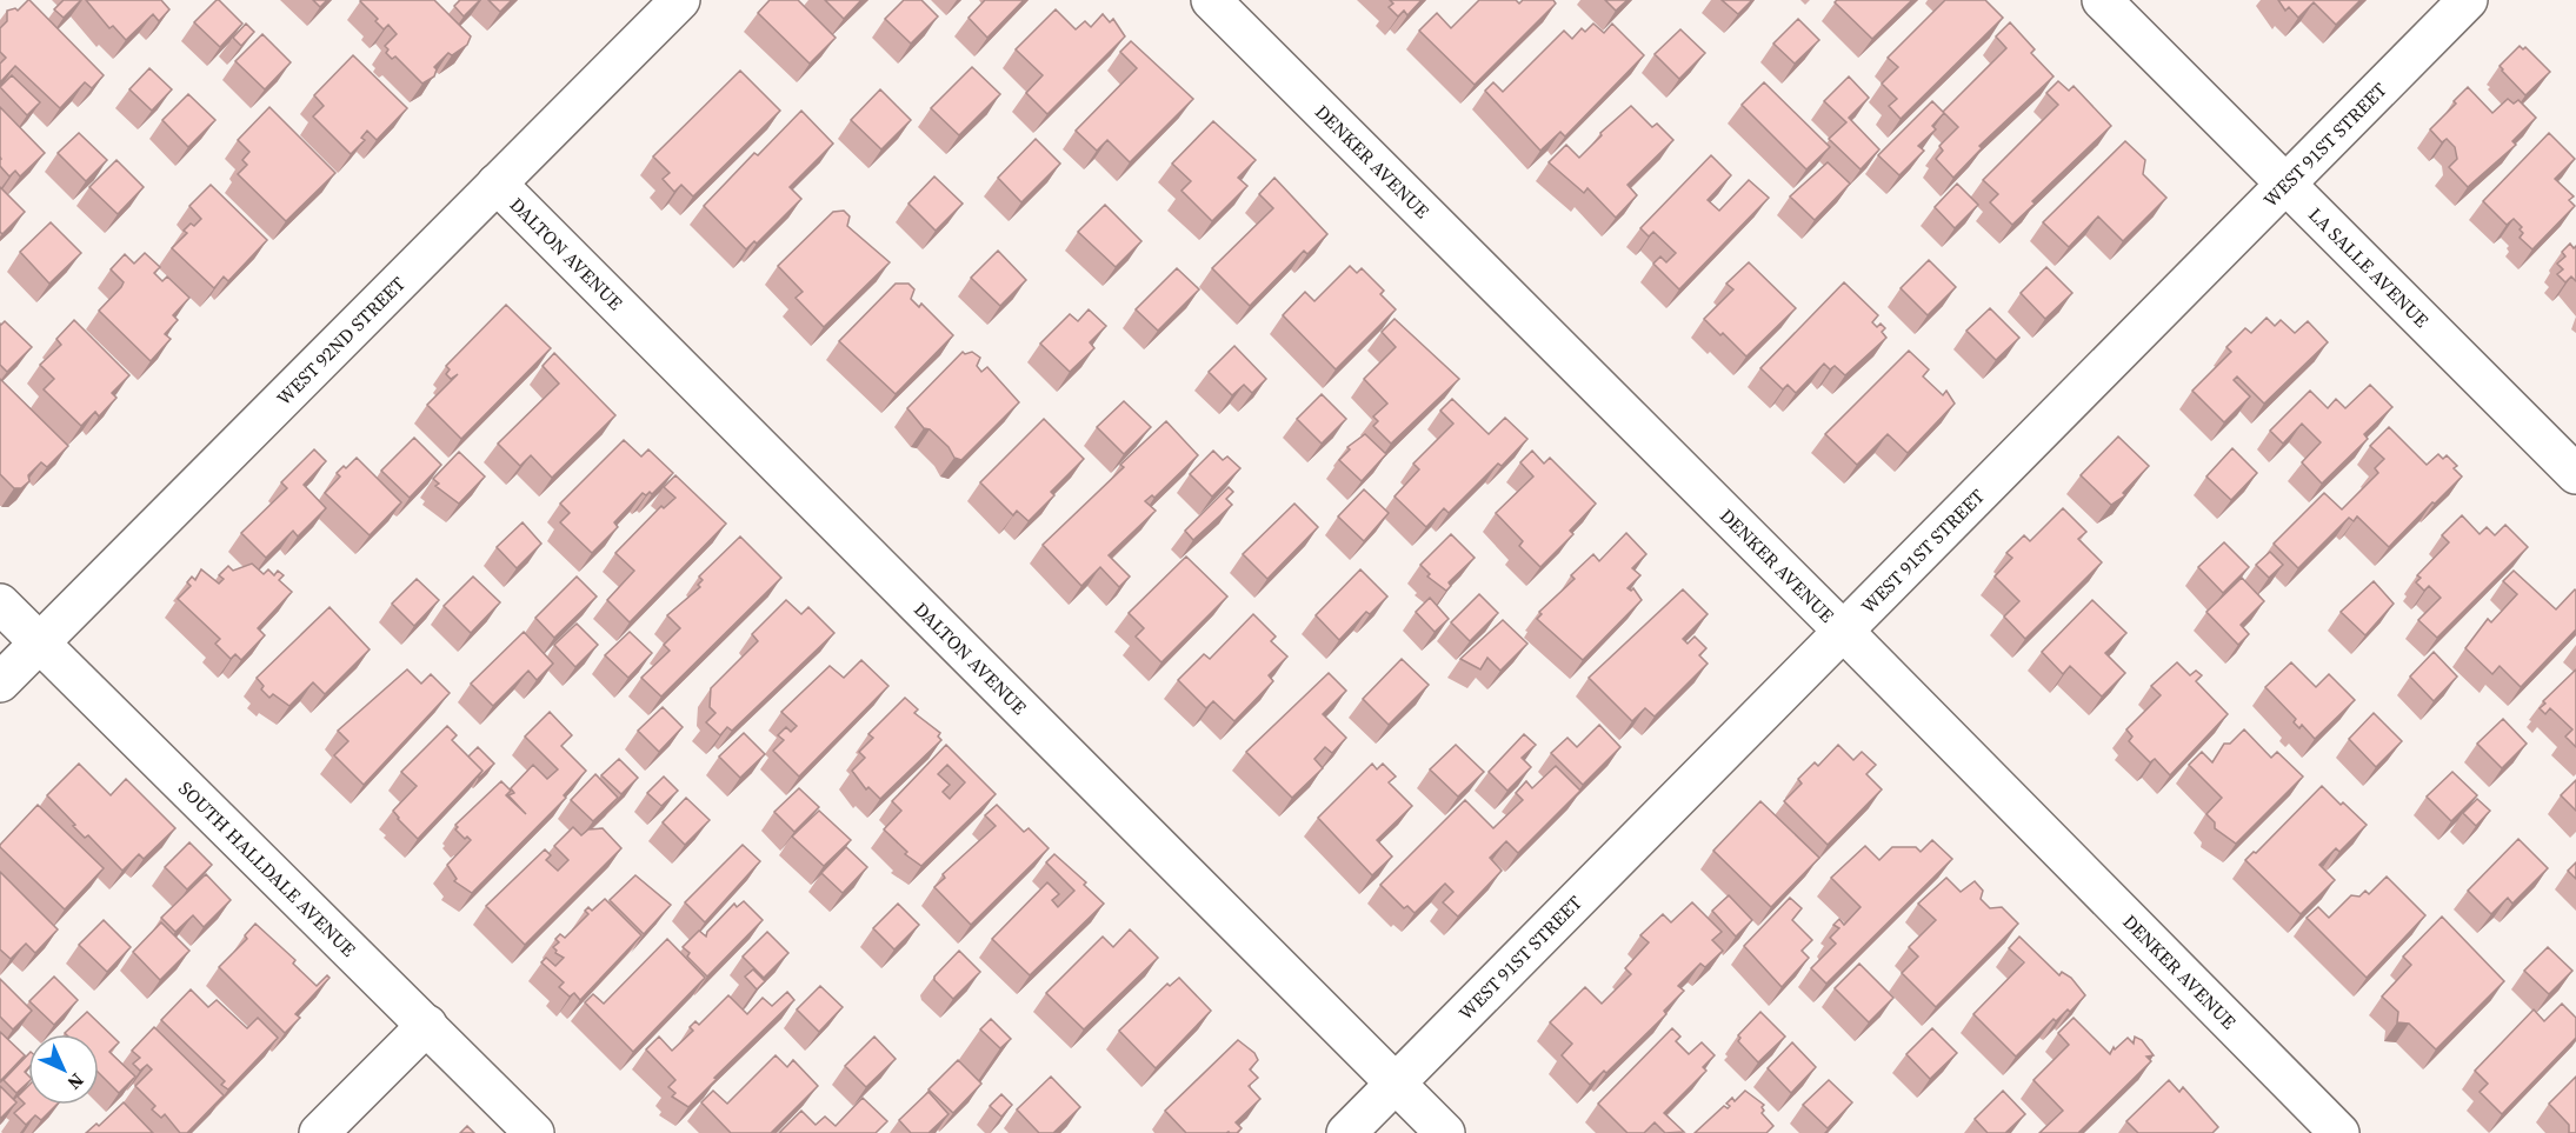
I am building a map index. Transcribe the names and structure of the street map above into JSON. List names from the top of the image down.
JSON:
{
  "streets": {
    "street": [
      "WEST 91ST STREET",
      "DENKER AVENUE",
      "DALTON AVENUE",
      "LA SALLE AVENUE",
      "WEST 92ND STREET",
      "SOUTH HALLDALE AVENUE"
    ]
  },
  "crossings": [
    ["WEST 91ST STREET", "DENKER AVENUE"],
    ["WEST 91ST STREET", "DALTON AVENUE"],
    ["WEST 91ST STREET", "LA SALLE AVENUE"],
    ["DALTON AVENUE", "WEST 92ND STREET"],
    ["WEST 92ND STREET", "SOUTH HALLDALE AVENUE"]
  ],
  "north": "bottom right"
}
